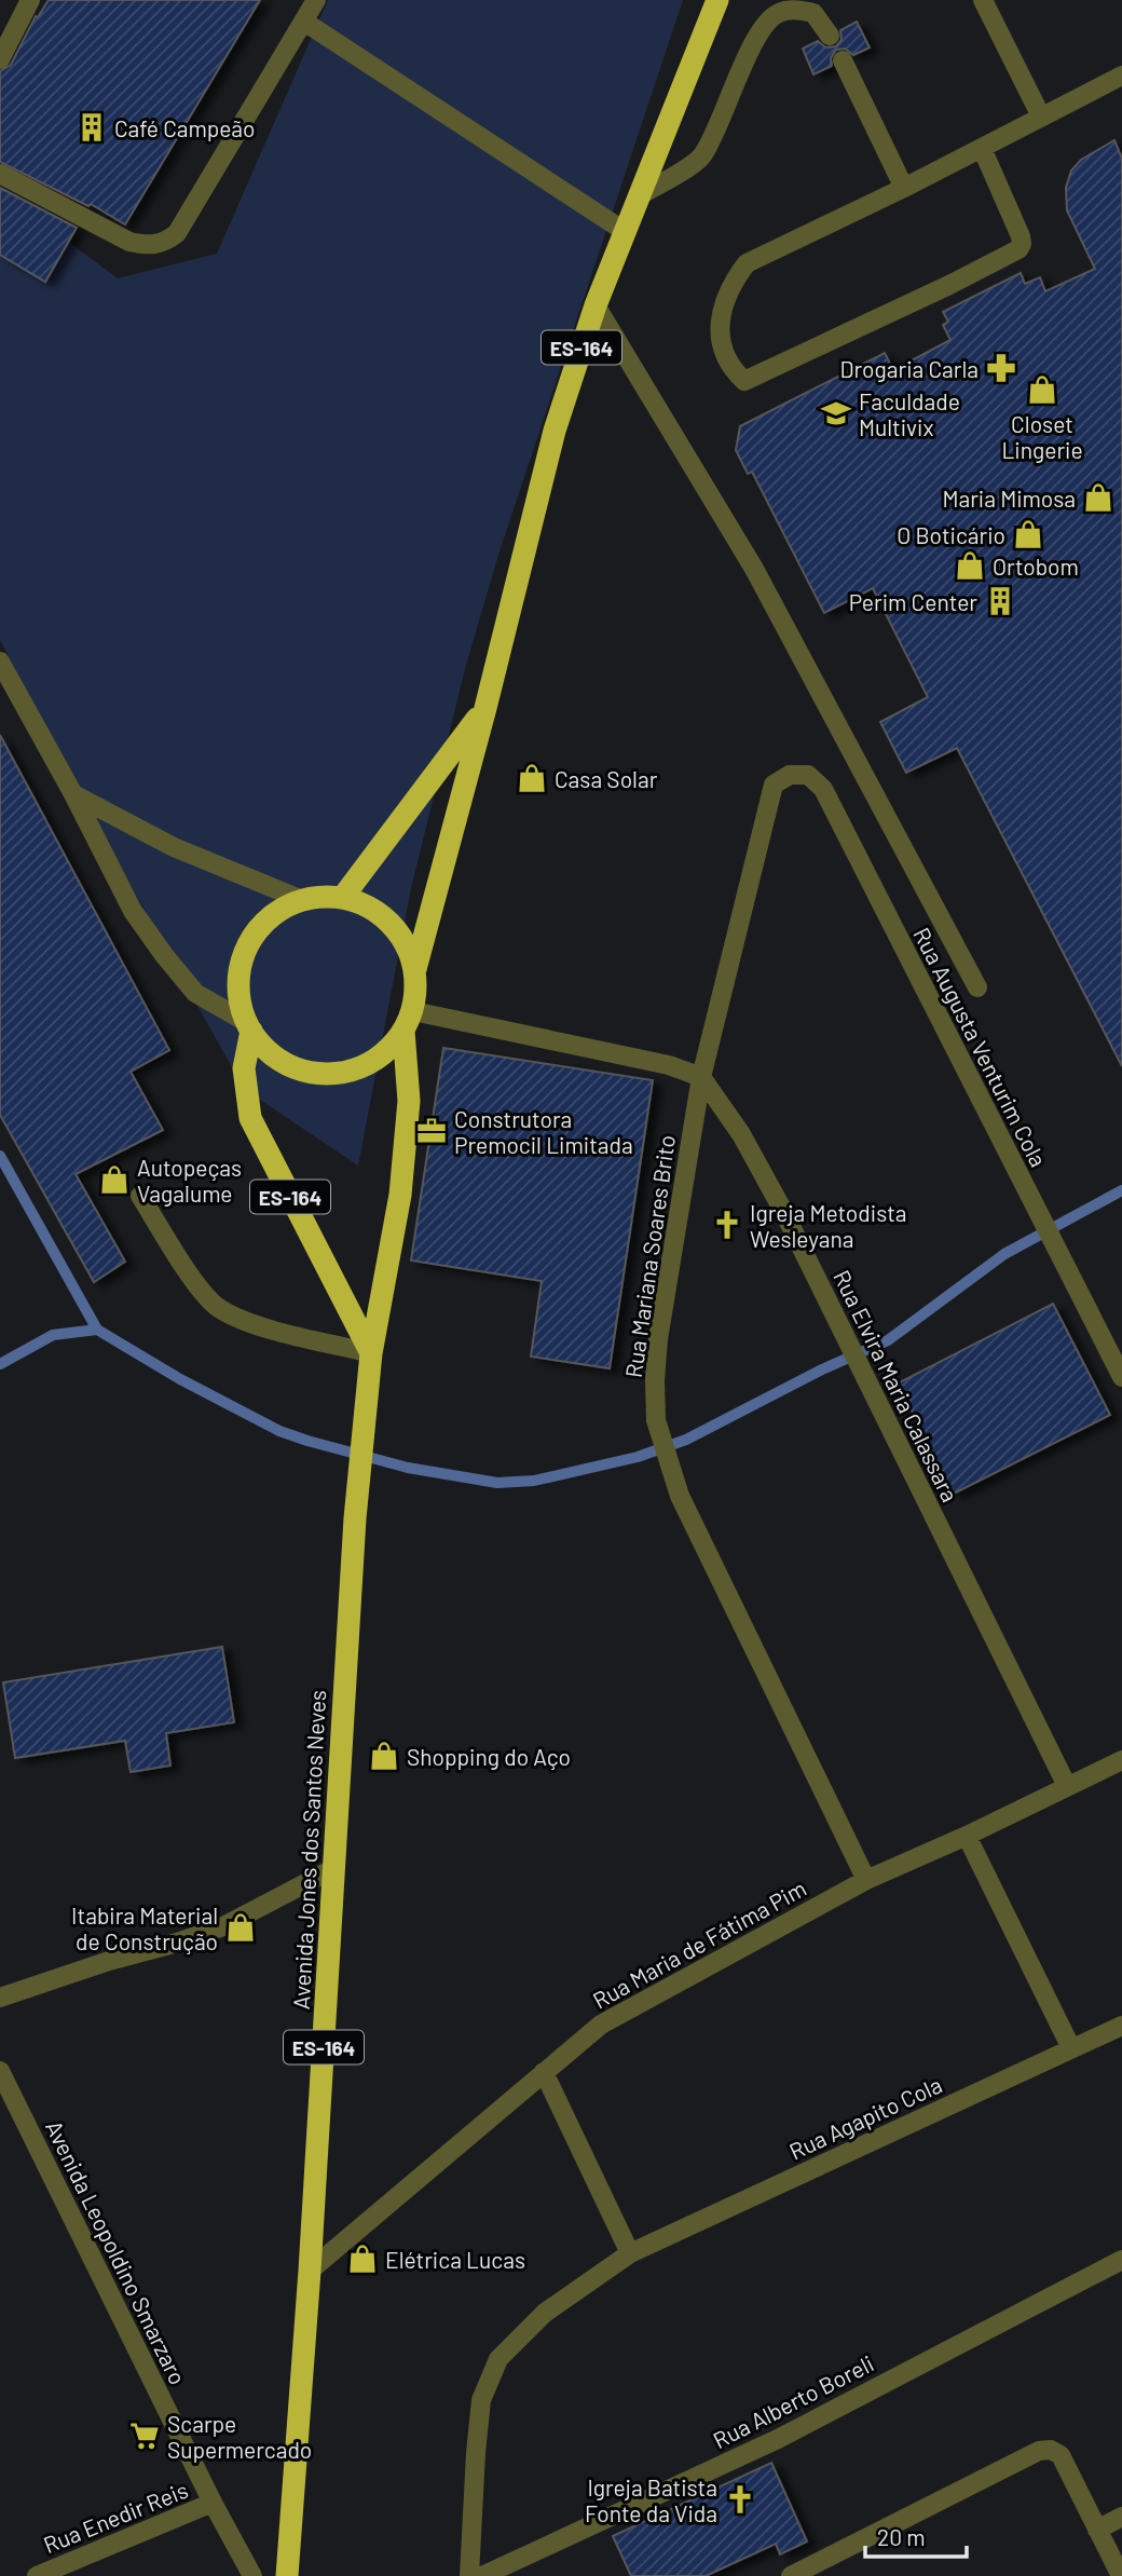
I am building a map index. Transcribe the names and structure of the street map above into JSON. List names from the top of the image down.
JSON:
{
  "streets": {
    "highway": ["ES-164", "Avenida Jones dos Santos Neves"],
    "street": [
      "Rua Augusta Venturim Cola",
      "Rua Mariana Soares Brito",
      "Rua Elvira Maria Calassara",
      "Rua Maria de Fátima Pim",
      "Rua Agapito Cola",
      "Avenida Leopoldino Smarzaro",
      "Rua Alberto Boreli",
      "Rua Enedir Reis"
    ]
  },
  "crossings": [
    ["Rua Augusta Venturim Cola", "Rua Mariana Soares Brito"],
    ["Rua Mariana Soares Brito", "Rua Elvira Maria Calassara"],
    ["Rua Mariana Soares Brito", "Rua Maria de Fátima Pim"],
    ["Rua Elvira Maria Calassara", "Rua Maria de Fátima Pim"],
    ["Avenida Jones dos Santos Neves", "Rua Maria de Fátima Pim"],
    ["Avenida Leopoldino Smarzaro", "Rua Enedir Reis"]
  ],
  "places": {
    "building": ["Café Campeão", "Perim Center"],
    "pharmacy": ["Drogaria Carla"],
    "shop": [
      "Closet Lingerie",
      "Maria Mimosa",
      "O Boticário",
      "Ortobom",
      "Casa Solar",
      "Autopeças Vagalume",
      "Shopping do Aço",
      "Itabira Material de Construção",
      "Elétrica Lucas"
    ],
    "school or university": ["Faculdade Multivix"],
    "office": ["Construtora Premocil Limitada"],
    "church": ["Igreja Metodista Wesleyana", "Igreja Batista Fonte da Vida"],
    "supermarket": ["Scarpe Supermercado"]
  },
  "scale_bar": "20 m"
}
